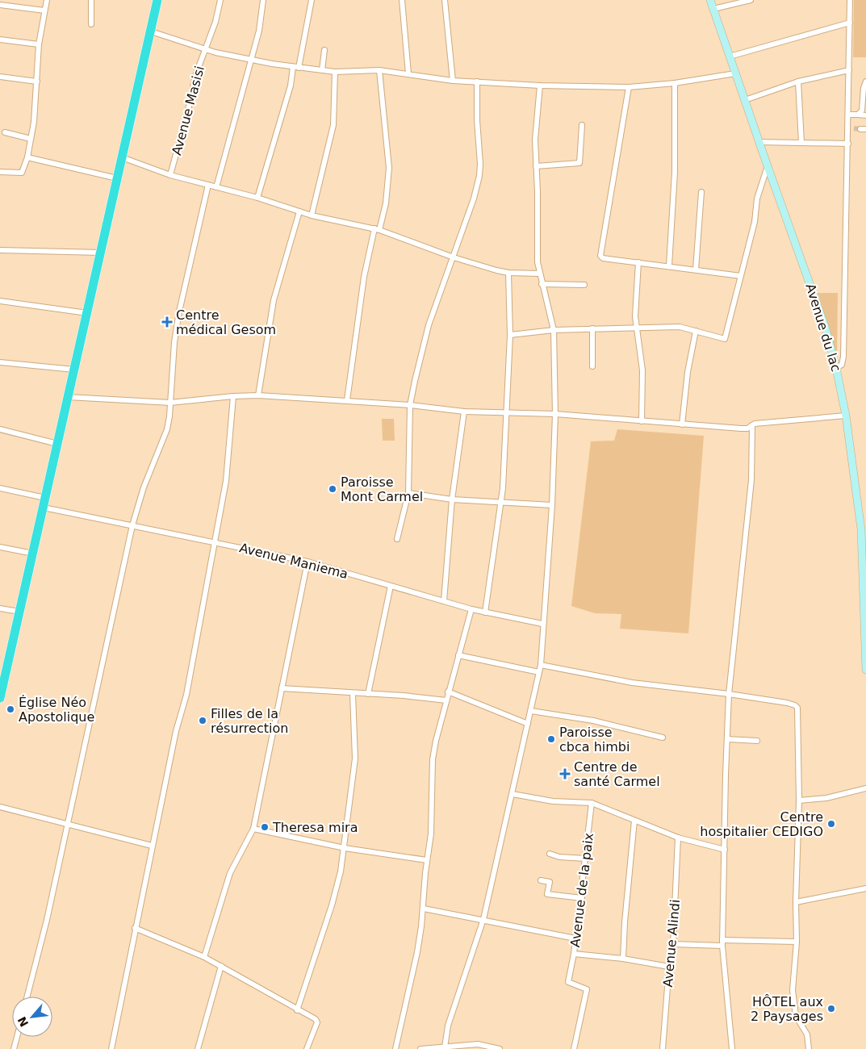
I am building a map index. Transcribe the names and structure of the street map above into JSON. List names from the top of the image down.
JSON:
{
  "streets": {
    "main road": ["Avenue du lac"],
    "street": [
      "Avenue Masisi",
      "Avenue Maniema",
      "Avenue de la paix",
      "Avenue Alindi"
    ]
  },
  "crossings": [
    ["Avenue de la paix", "Avenue Alindi"]
  ],
  "places": {
    "health": ["Centre médical Gesom", "Centre de santé Carmel"],
    "other": [
      "Paroisse Mont Carmel",
      "Église Néo Apostolique",
      "Filles de la résurrection",
      "Paroisse cbca himbi",
      "Centre hospitalier CEDIGO",
      "Theresa mira",
      "HÔTEL aux 2 Paysages"
    ]
  },
  "north": "bottom left"
}
